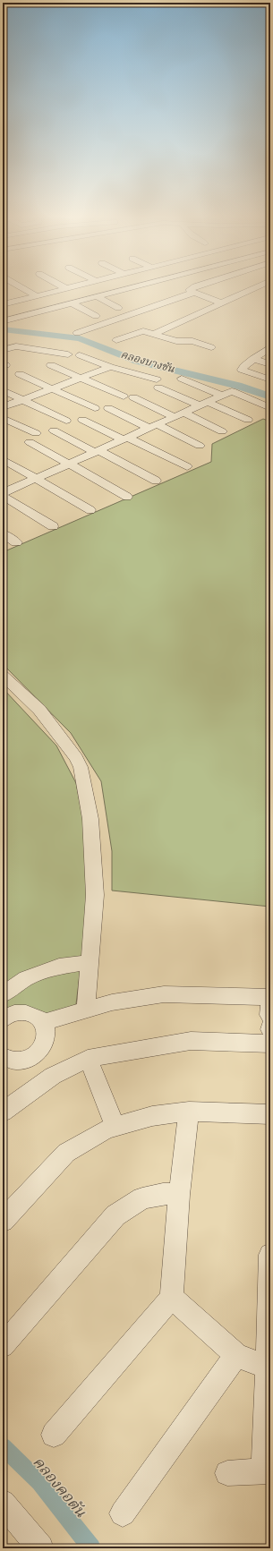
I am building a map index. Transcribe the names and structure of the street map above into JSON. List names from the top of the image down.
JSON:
{
  "water": ["คลองบางชัน", "คลองคอตัน"]
}
